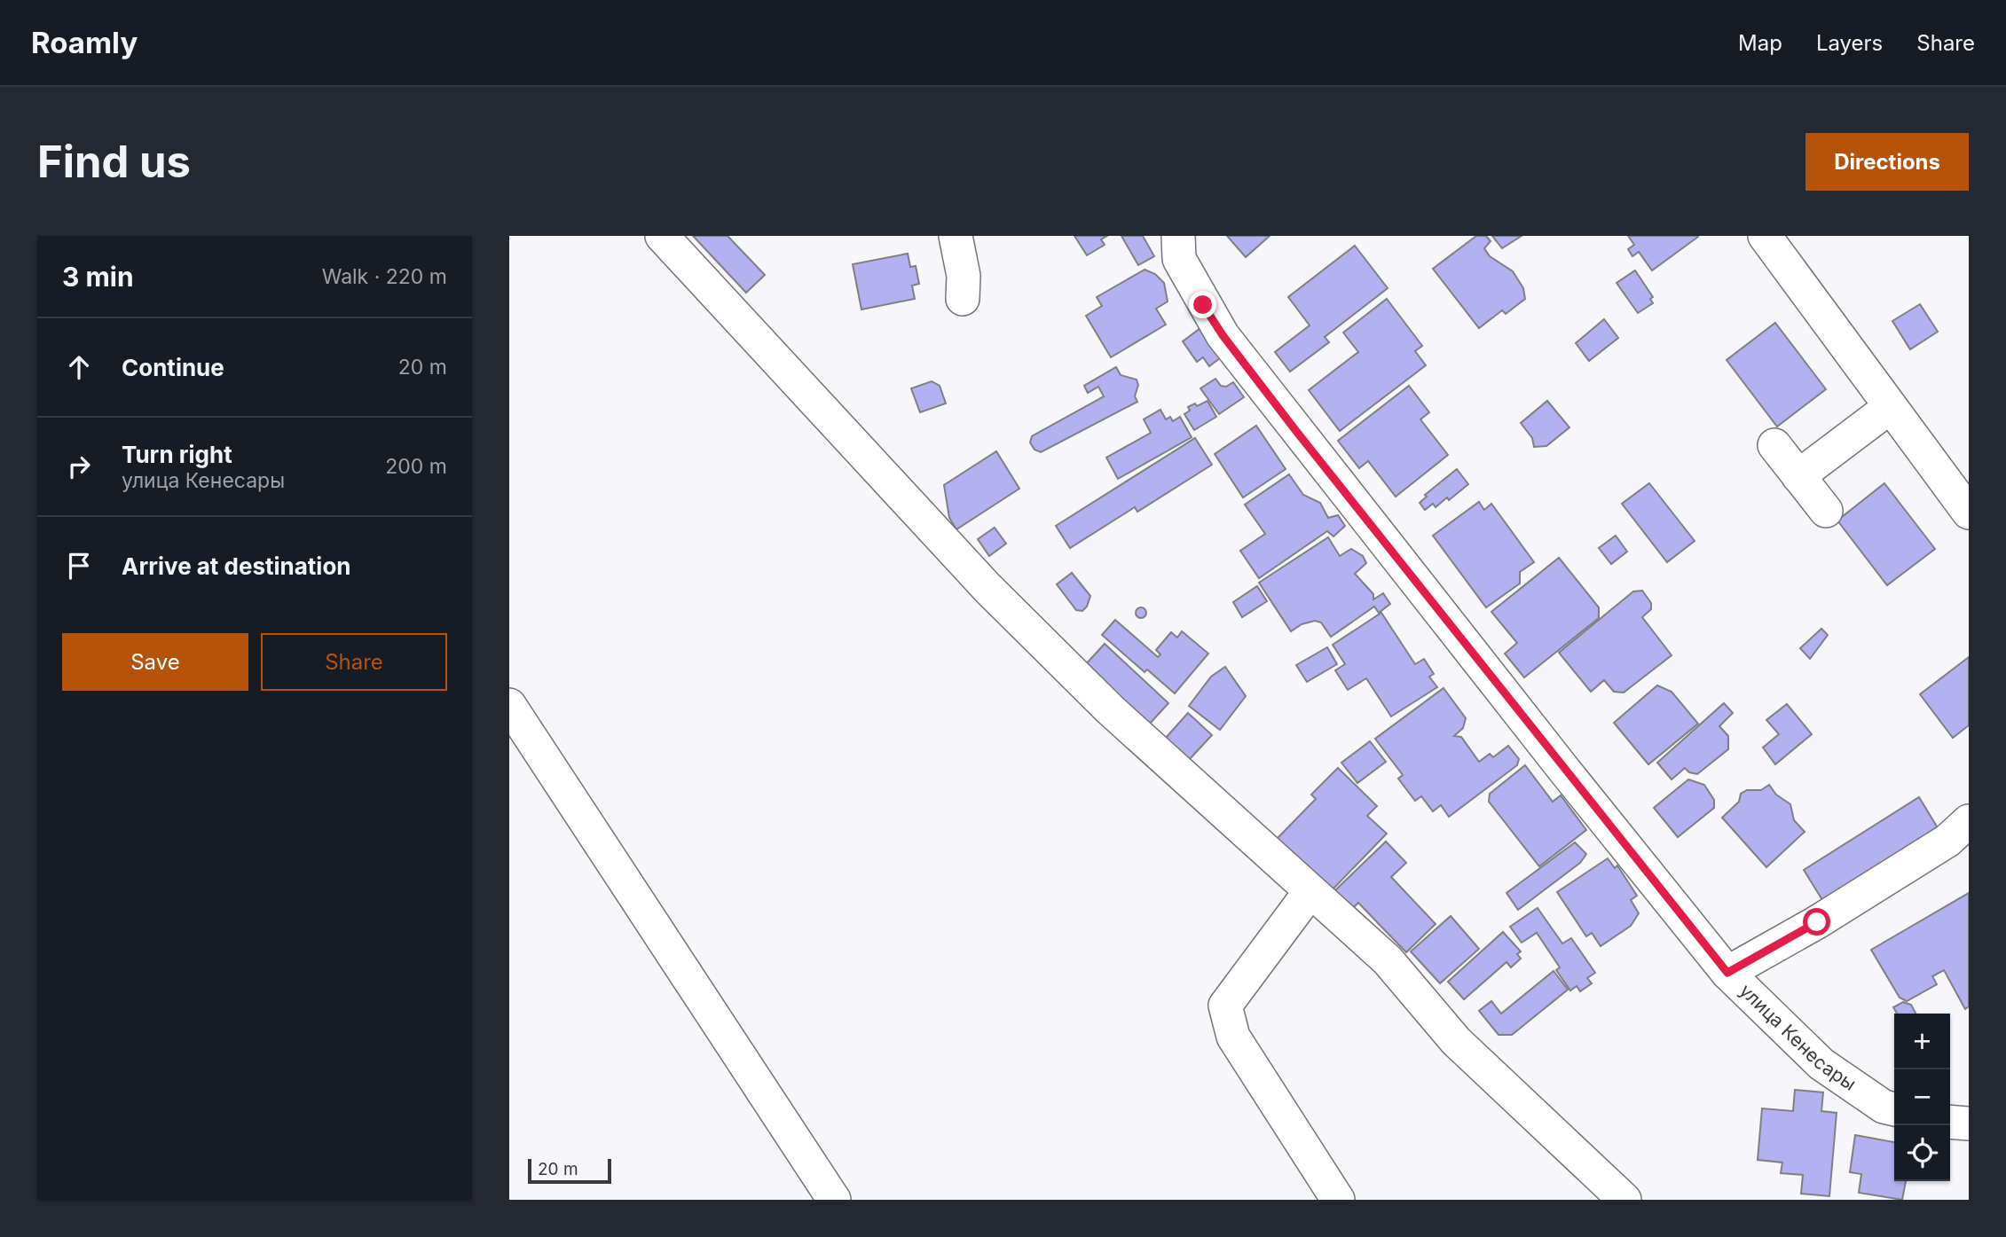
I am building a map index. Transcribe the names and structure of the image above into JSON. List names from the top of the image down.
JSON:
{
  "streets": {
    "street": ["улица Кенесары"]
  },
  "scale_bar": "20 m",
  "page": {
    "header": "Roamly",
    "nav": ["Map", "Layers", "Share"],
    "buttons": [
      "Directions",
      ["Save", "Share"]
    ],
    "title": "Find us",
    "heading": ["3 min", "Walk · 220 m"],
    "list": [
      ["Continue", "20 m"],
      ["Turn right", "улица Кенесары", "200 m"],
      "Arrive at destination"
    ],
    "map_buttons": ["+", "−"],
    "scale": "20 m"
  }
}
